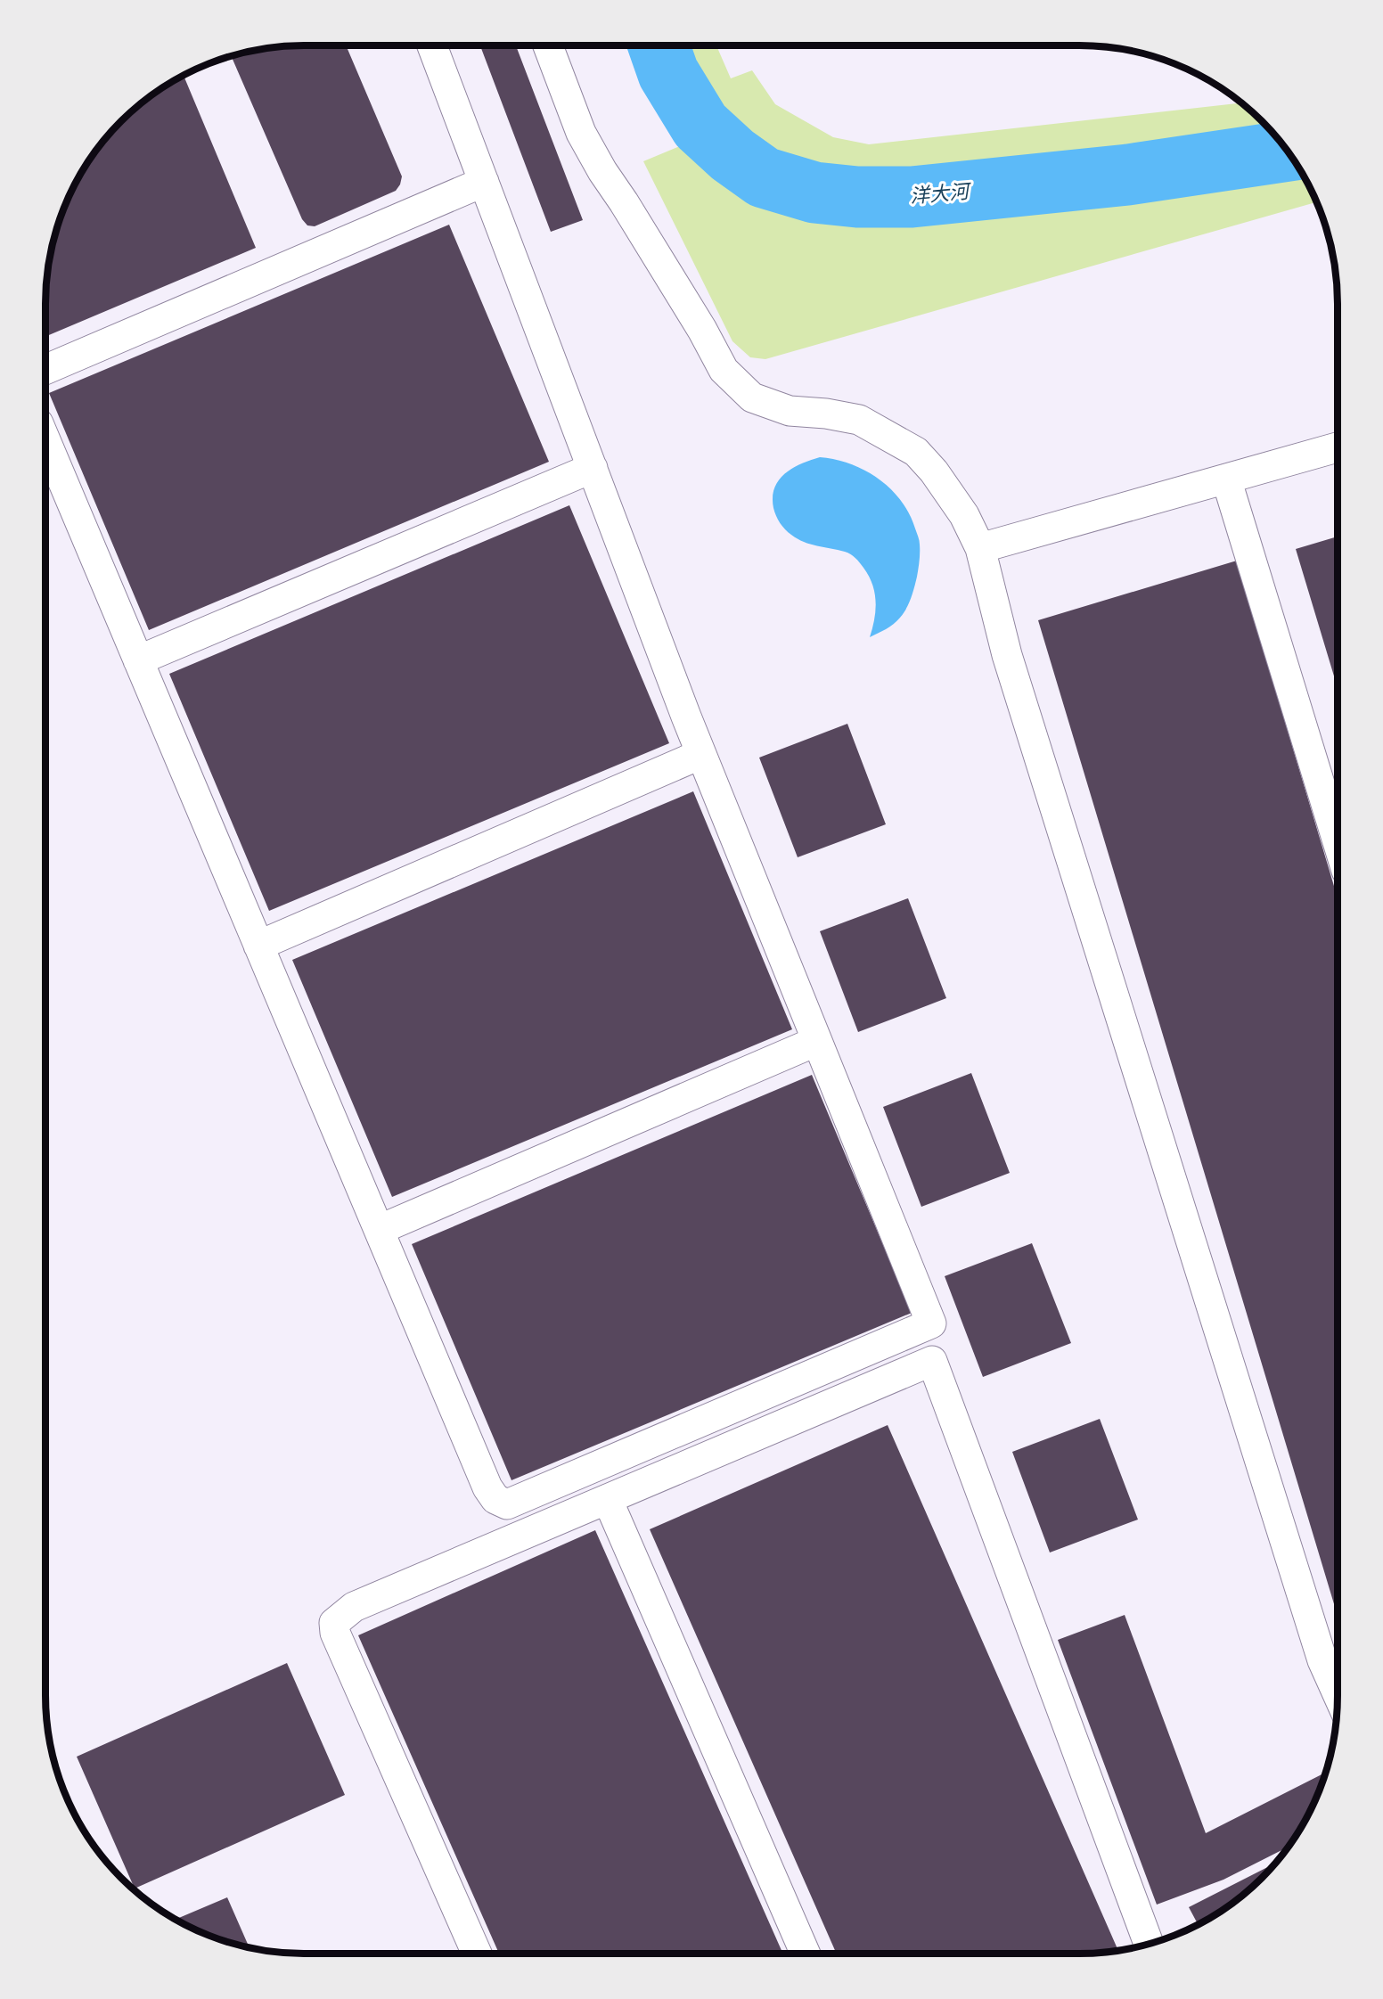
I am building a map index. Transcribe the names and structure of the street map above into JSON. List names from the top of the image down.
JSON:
{
  "water": ["洋大河"]
}
